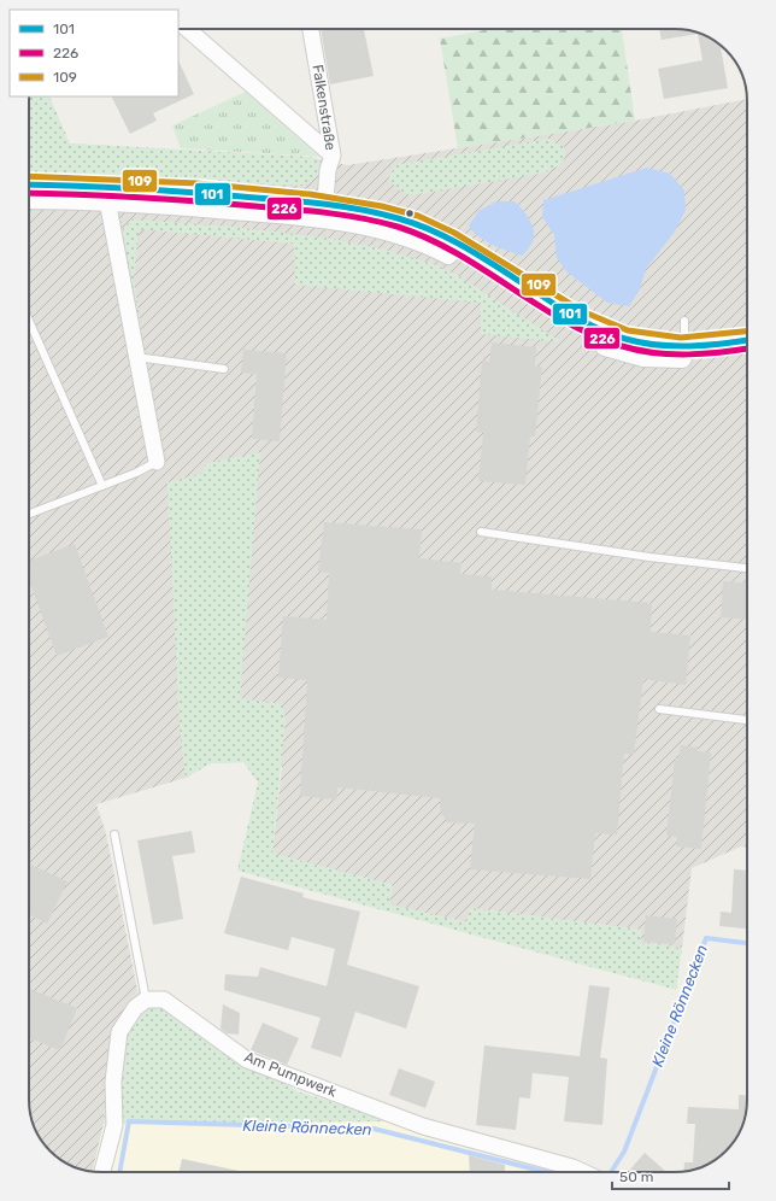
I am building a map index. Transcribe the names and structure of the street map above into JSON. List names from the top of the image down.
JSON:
{
  "streets": {
    "street": ["Falkenstraße", "Am Pumpwerk"]
  },
  "water": ["Kleine Rönnecken"],
  "lines": ["transit line 109", "transit line 101", "transit line 226"],
  "legend": ["101", "226", "109"],
  "scale_bar": "50 m"
}
